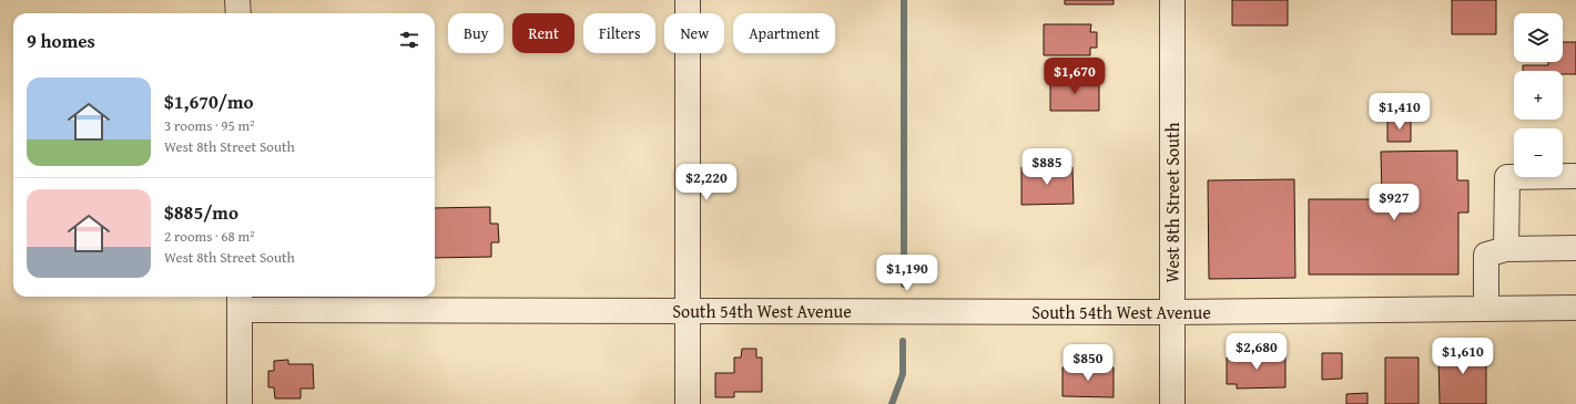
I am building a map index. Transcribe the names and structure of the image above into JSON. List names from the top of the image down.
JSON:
{
  "streets": {
    "street": ["West 8th Street South", "South 54th West Avenue"]
  },
  "crossings": [
    ["West 8th Street South", "South 54th West Avenue"]
  ],
  "page": {
    "map_buttons": ["+", "−"],
    "chip": [
      "Buy",
      "Rent",
      "Filters",
      "New",
      "Apartment"
    ],
    "heading": "9 homes",
    "price": [
      "$1,670",
      "$1,410",
      "$885",
      "$2,220",
      "$927",
      "$1,190",
      "$2,680",
      "$1,610",
      "$850"
    ],
    "list": [
      {
        "name": "$1,670/mo",
        "note": "3 rooms · 95 m² · West 8th Street South"
      },
      {
        "name": "$885/mo",
        "note": "2 rooms · 68 m² · West 8th Street South"
      }
    ]
  }
}
